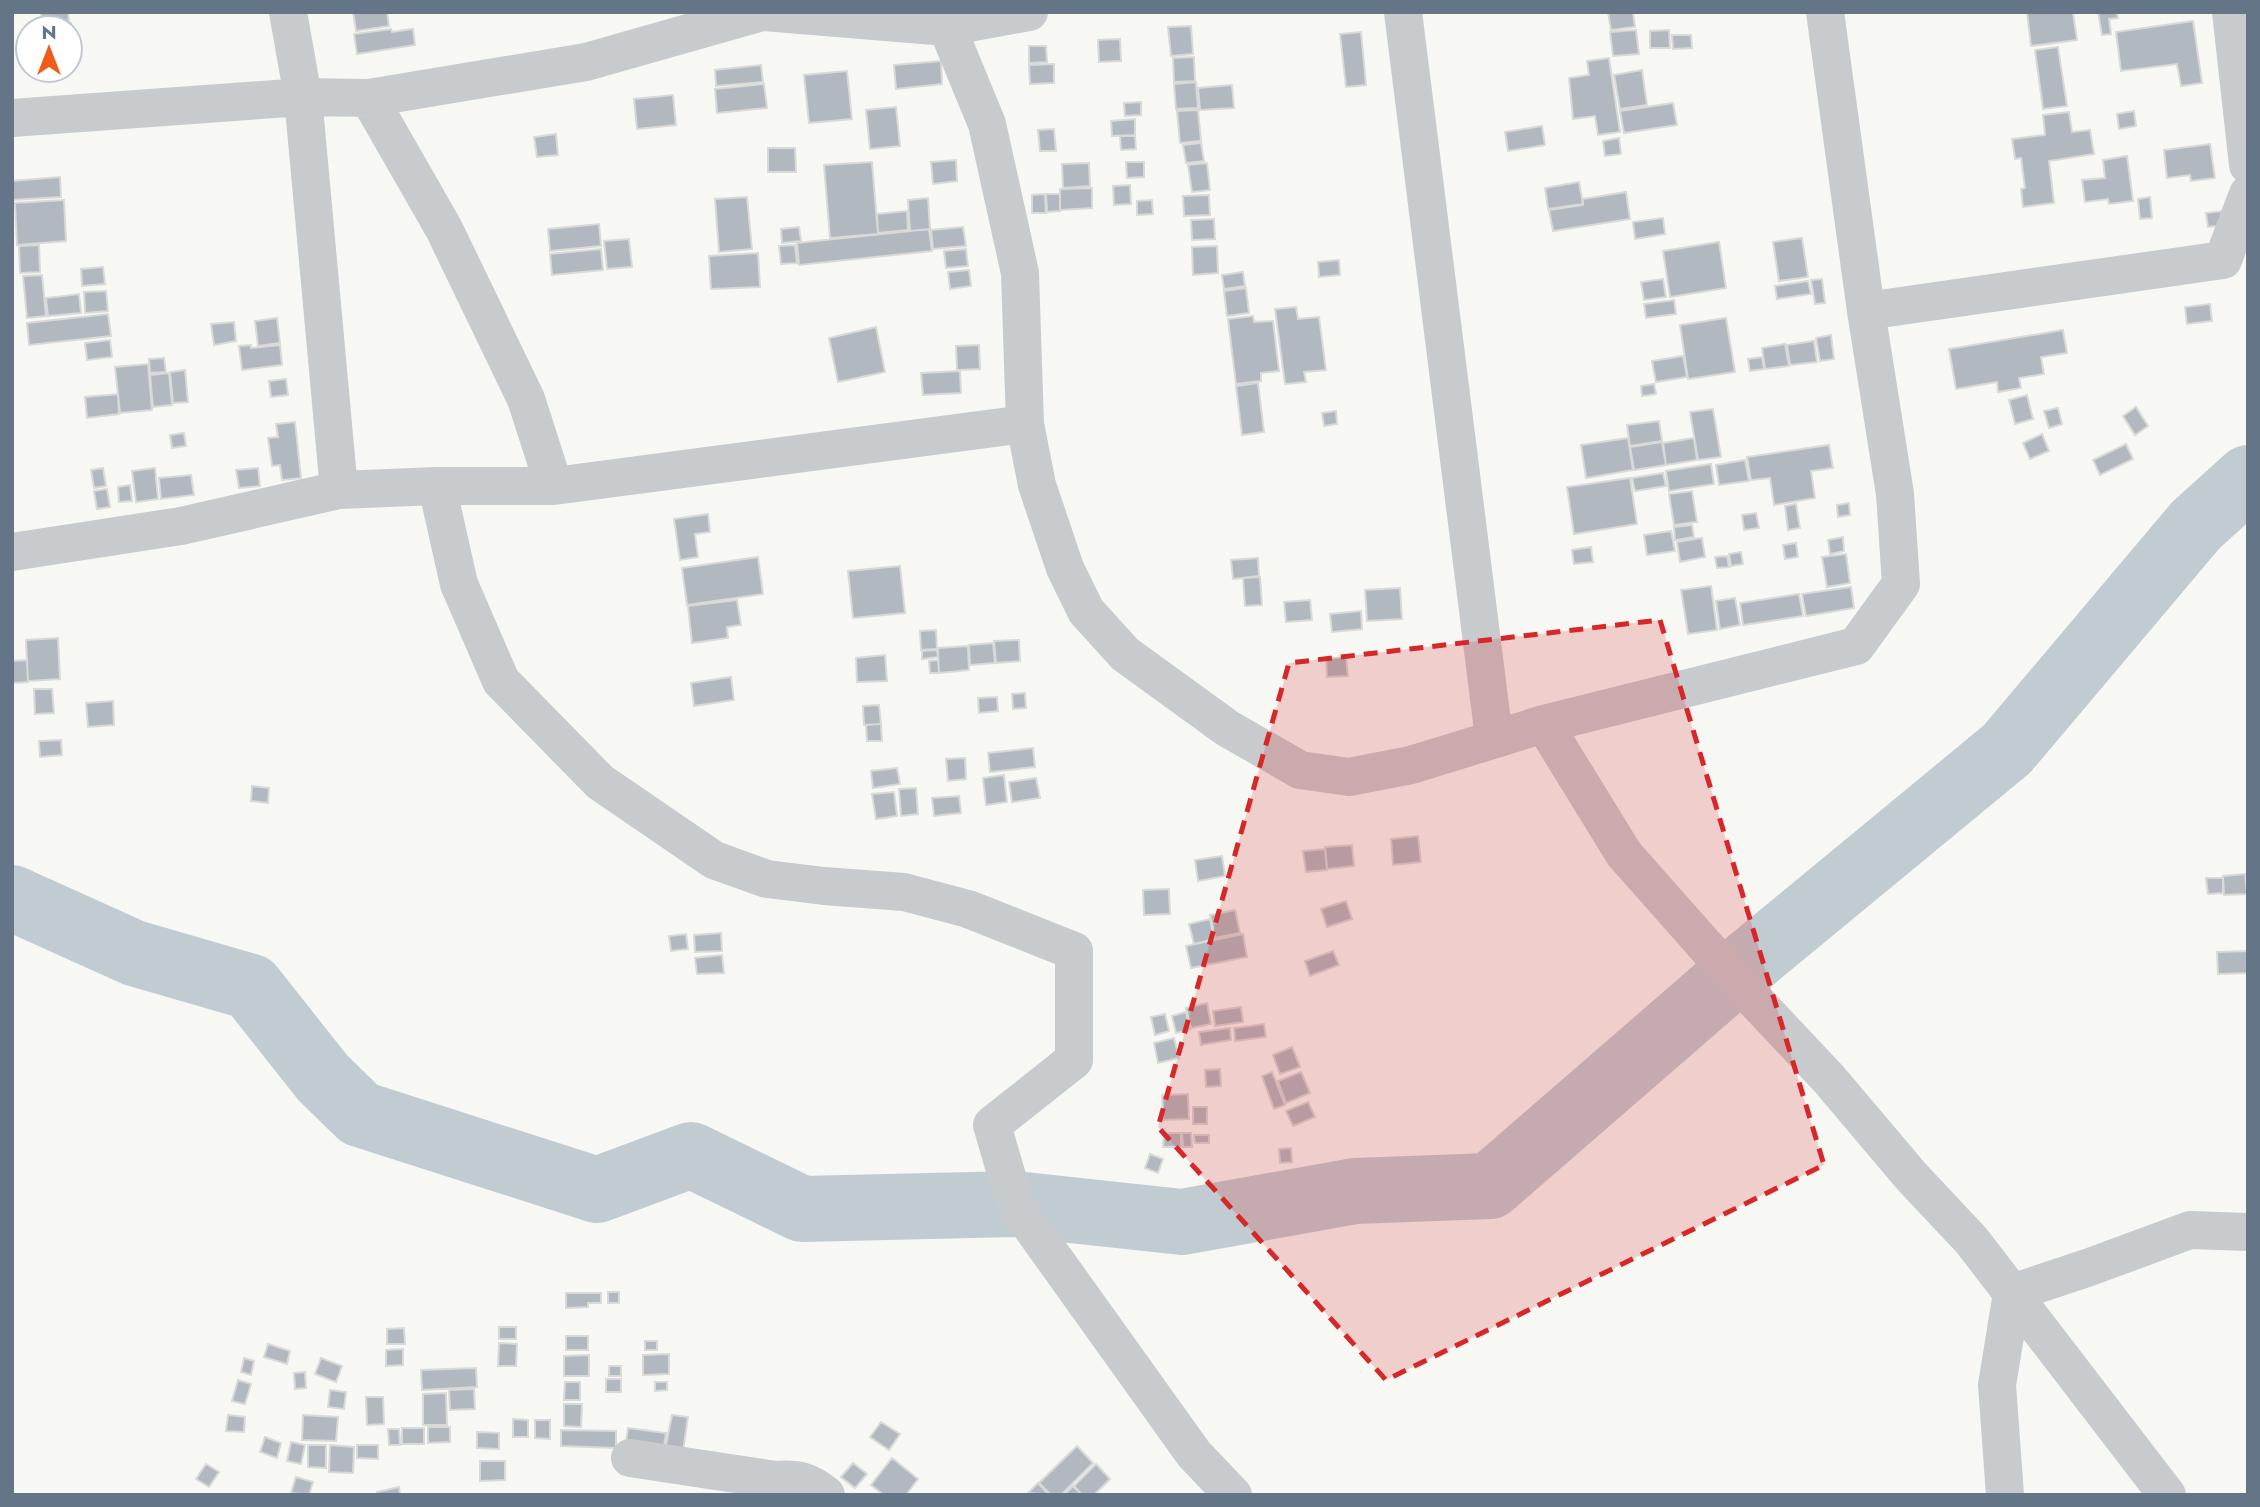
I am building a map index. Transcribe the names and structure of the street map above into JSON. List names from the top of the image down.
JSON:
{
  "north": "top"
}
